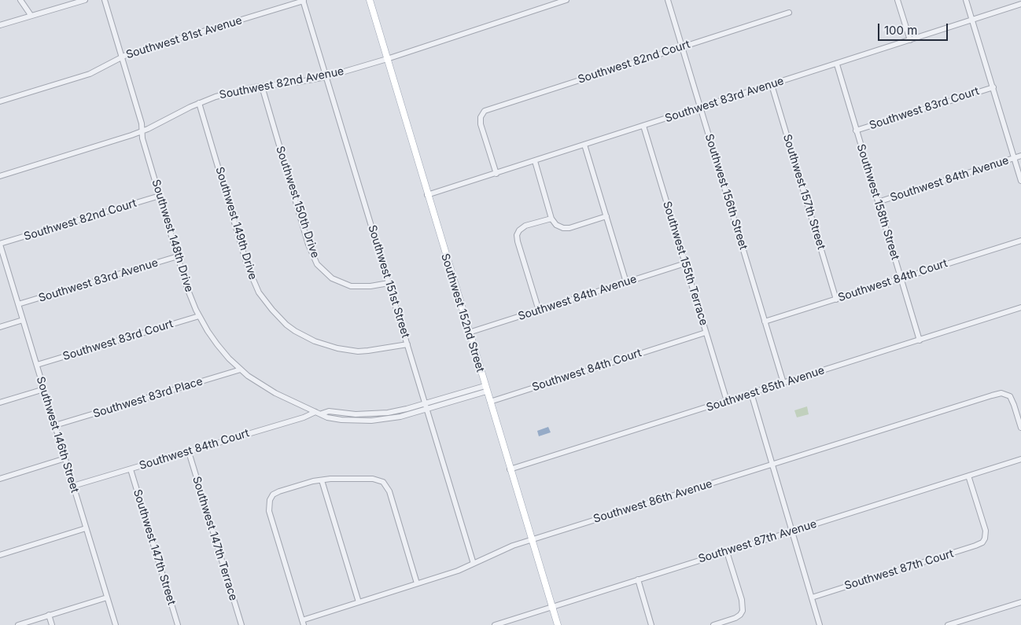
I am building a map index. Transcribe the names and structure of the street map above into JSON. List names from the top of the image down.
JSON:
{
  "streets": {
    "main road": ["Southwest 152nd Street"],
    "street": [
      "Southwest 81st Avenue",
      "Southwest 82nd Court",
      "Southwest 82nd Avenue",
      "Southwest 83rd Avenue",
      "Southwest 83rd Court",
      "Southwest 84th Avenue",
      "Southwest 156th Street",
      "Southwest 157th Street",
      "Southwest 150th Drive",
      "Southwest 158th Street",
      "Southwest 149th Drive",
      "Southwest 148th Drive",
      "Southwest 155th Terrace",
      "Southwest 84th Court",
      "Southwest 151st Street",
      "Southwest 85th Avenue",
      "Southwest 83rd Place",
      "Southwest 146th Street",
      "Southwest 86th Avenue",
      "Southwest 147th Terrace",
      "Southwest 87th Avenue",
      "Southwest 147th Street",
      "Southwest 87th Court"
    ]
  },
  "crossings": [
    ["Southwest 81st Avenue", "Southwest 148th Drive"],
    ["Southwest 81st Avenue", "Southwest 151st Street"],
    ["Southwest 82nd Court", "Southwest 83rd Avenue"],
    ["Southwest 82nd Court", "Southwest 156th Street"],
    ["Southwest 82nd Court", "Southwest 148th Drive"],
    ["Southwest 82nd Court", "Southwest 146th Street"],
    ["Southwest 82nd Avenue", "Southwest 150th Drive"],
    ["Southwest 82nd Avenue", "Southwest 149th Drive"],
    ["Southwest 82nd Avenue", "Southwest 148th Drive"],
    ["Southwest 82nd Avenue", "Southwest 151st Street"],
    ["Southwest 82nd Avenue", "Southwest 152nd Street"],
    ["Southwest 83rd Avenue", "Southwest 156th Street"],
    ["Southwest 83rd Avenue", "Southwest 157th Street"],
    ["Southwest 83rd Avenue", "Southwest 158th Street"],
    ["Southwest 83rd Avenue", "Southwest 148th Drive"],
    ["Southwest 83rd Avenue", "Southwest 155th Terrace"],
    ["Southwest 83rd Avenue", "Southwest 152nd Street"],
    ["Southwest 83rd Avenue", "Southwest 146th Street"],
    ["Southwest 83rd Court", "Southwest 158th Street"],
    ["Southwest 83rd Court", "Southwest 148th Drive"],
    ["Southwest 83rd Court", "Southwest 146th Street"],
    ["Southwest 84th Avenue", "Southwest 158th Street"],
    ["Southwest 84th Avenue", "Southwest 155th Terrace"],
    ["Southwest 84th Avenue", "Southwest 152nd Street"],
    ["Southwest 156th Street", "Southwest 84th Court"],
    ["Southwest 156th Street", "Southwest 85th Avenue"],
    ["Southwest 157th Street", "Southwest 84th Court"],
    ["Southwest 150th Drive", "Southwest 151st Street"],
    ["Southwest 158th Street", "Southwest 84th Court"],
    ["Southwest 158th Street", "Southwest 85th Avenue"],
    ["Southwest 149th Drive", "Southwest 151st Street"],
    ["Southwest 148th Drive", "Southwest 84th Court"],
    ["Southwest 148th Drive", "Southwest 83rd Place"],
    ["Southwest 155th Terrace", "Southwest 84th Court"],
    ["Southwest 155th Terrace", "Southwest 85th Avenue"],
    ["Southwest 84th Court", "Southwest 152nd Street"],
    ["Southwest 84th Court", "Southwest 146th Street"],
    ["Southwest 84th Court", "Southwest 147th Terrace"],
    ["Southwest 84th Court", "Southwest 147th Street"],
    ["Southwest 151st Street", "Southwest 86th Avenue"],
    ["Southwest 152nd Street", "Southwest 85th Avenue"],
    ["Southwest 152nd Street", "Southwest 86th Avenue"],
    ["Southwest 152nd Street", "Southwest 87th Avenue"],
    ["Southwest 83rd Place", "Southwest 146th Street"],
    ["Southwest 87th Avenue", "Southwest 87th Court"]
  ],
  "scale_bar": "100 m"
}
